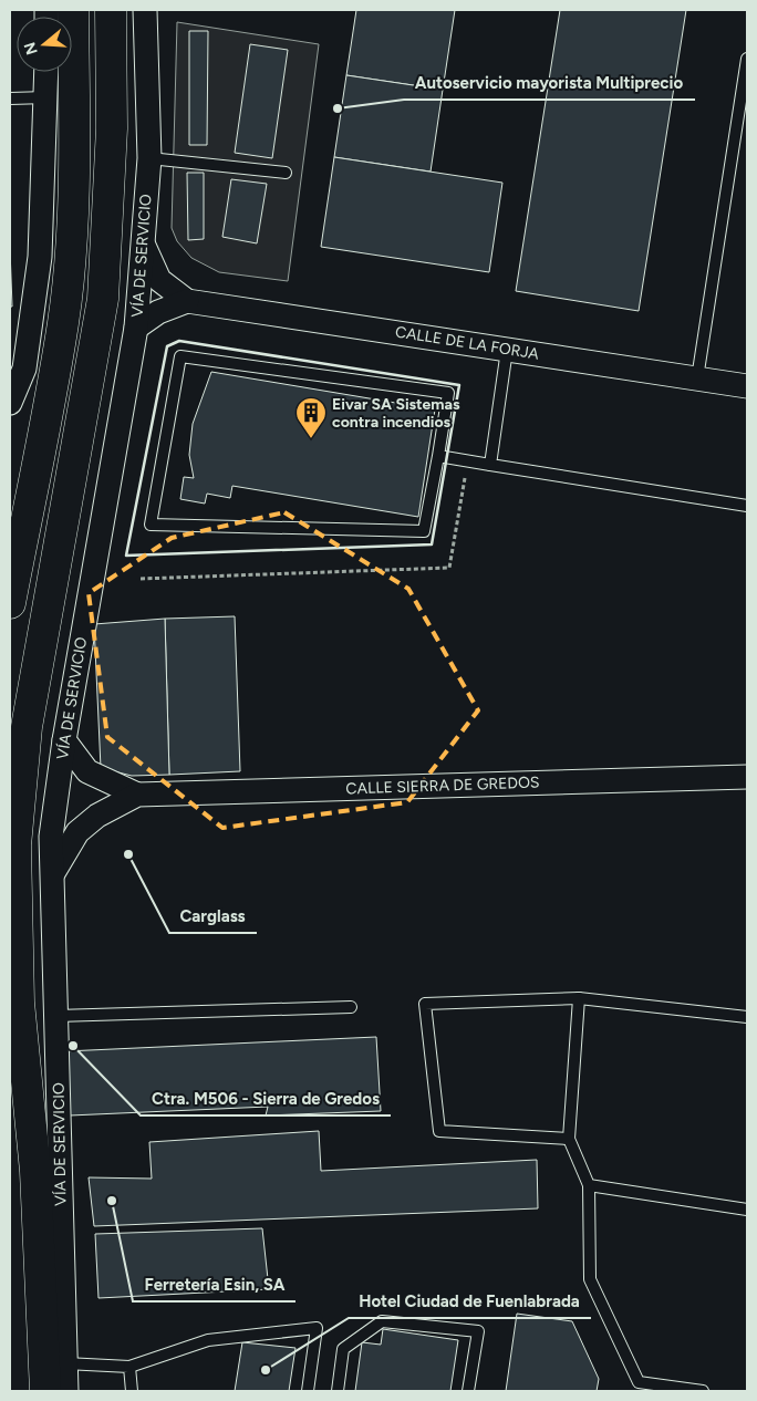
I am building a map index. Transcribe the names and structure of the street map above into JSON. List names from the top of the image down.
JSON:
{
  "streets": {
    "street": ["VÍA DE SERVICIO", "CALLE DE LA FORJA", "CALLE SIERRA DE GREDOS"]
  },
  "crossings": [
    ["VÍA DE SERVICIO", "CALLE DE LA FORJA"],
    ["VÍA DE SERVICIO", "CALLE SIERRA DE GREDOS"]
  ],
  "places": {
    "other": [
      "Autoservicio mayorista Multiprecio",
      "Carglass",
      "Ctra. M506 - Sierra de Gredos",
      "Ferretería Esin, SA",
      "Hotel Ciudad de Fuenlabrada"
    ],
    "building": ["Eivar SA Sistemas contra incendios"]
  },
  "north": "left"
}
